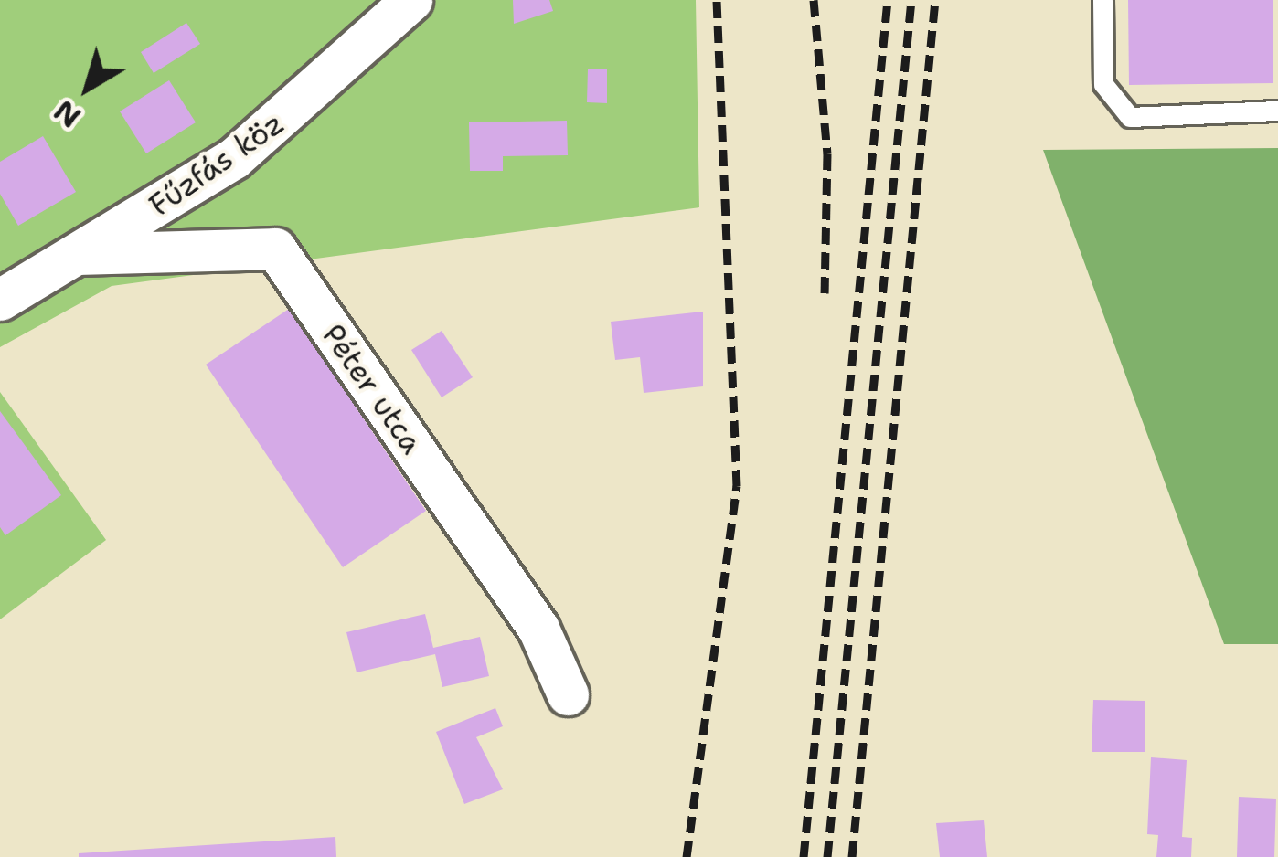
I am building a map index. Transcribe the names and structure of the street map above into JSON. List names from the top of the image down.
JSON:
{
  "streets": {
    "street": ["Fűzfás köz", "Péter utca"]
  },
  "crossings": [
    ["Fűzfás köz", "Péter utca"]
  ],
  "north": "bottom left"
}
